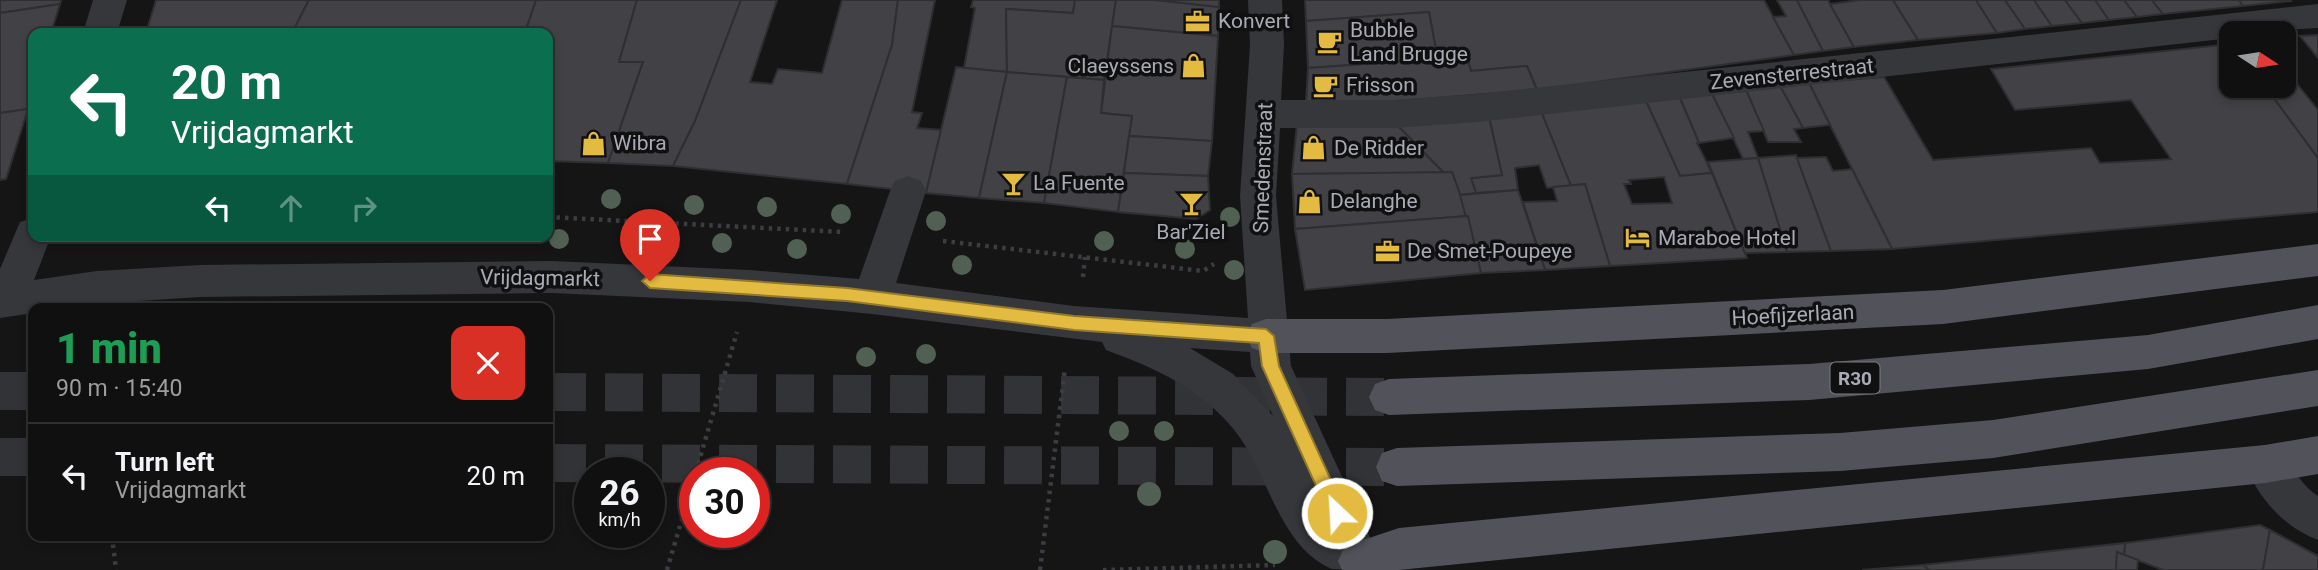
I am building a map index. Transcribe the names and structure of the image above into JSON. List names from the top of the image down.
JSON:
{
  "streets": {
    "main road": ["Hoefijzerlaan", "R30"],
    "street": ["Zevensterrestraat", "Smedenstraat", "Vrijdagmarkt"]
  },
  "crossings": [
    ["Zevensterrestraat", "Smedenstraat"],
    ["Smedenstraat", "Vrijdagmarkt"],
    ["Smedenstraat", "Hoefijzerlaan"],
    ["Vrijdagmarkt", "Hoefijzerlaan"]
  ],
  "places": {
    "office": ["Konvert", "De Smet-Poupeye"],
    "cafe": ["Bubble Land Brugge", "Frisson"],
    "shop": [
      "Claeyssens",
      "Wibra",
      "De Ridder",
      "Delanghe"
    ],
    "bar": ["La Fuente", "Bar'Ziel"],
    "hotel": ["Maraboe Hotel"]
  },
  "north": "right",
  "page": {
    "turn": ["20 m", "Vrijdagmarkt"],
    "heading": ["1 min", "90 m · 15:40"],
    "list": [
      {
        "name": "Turn left",
        "note": "Vrijdagmarkt",
        "value": "20 m"
      }
    ],
    "speed": "26 km/h",
    "limit": "30"
  }
}
